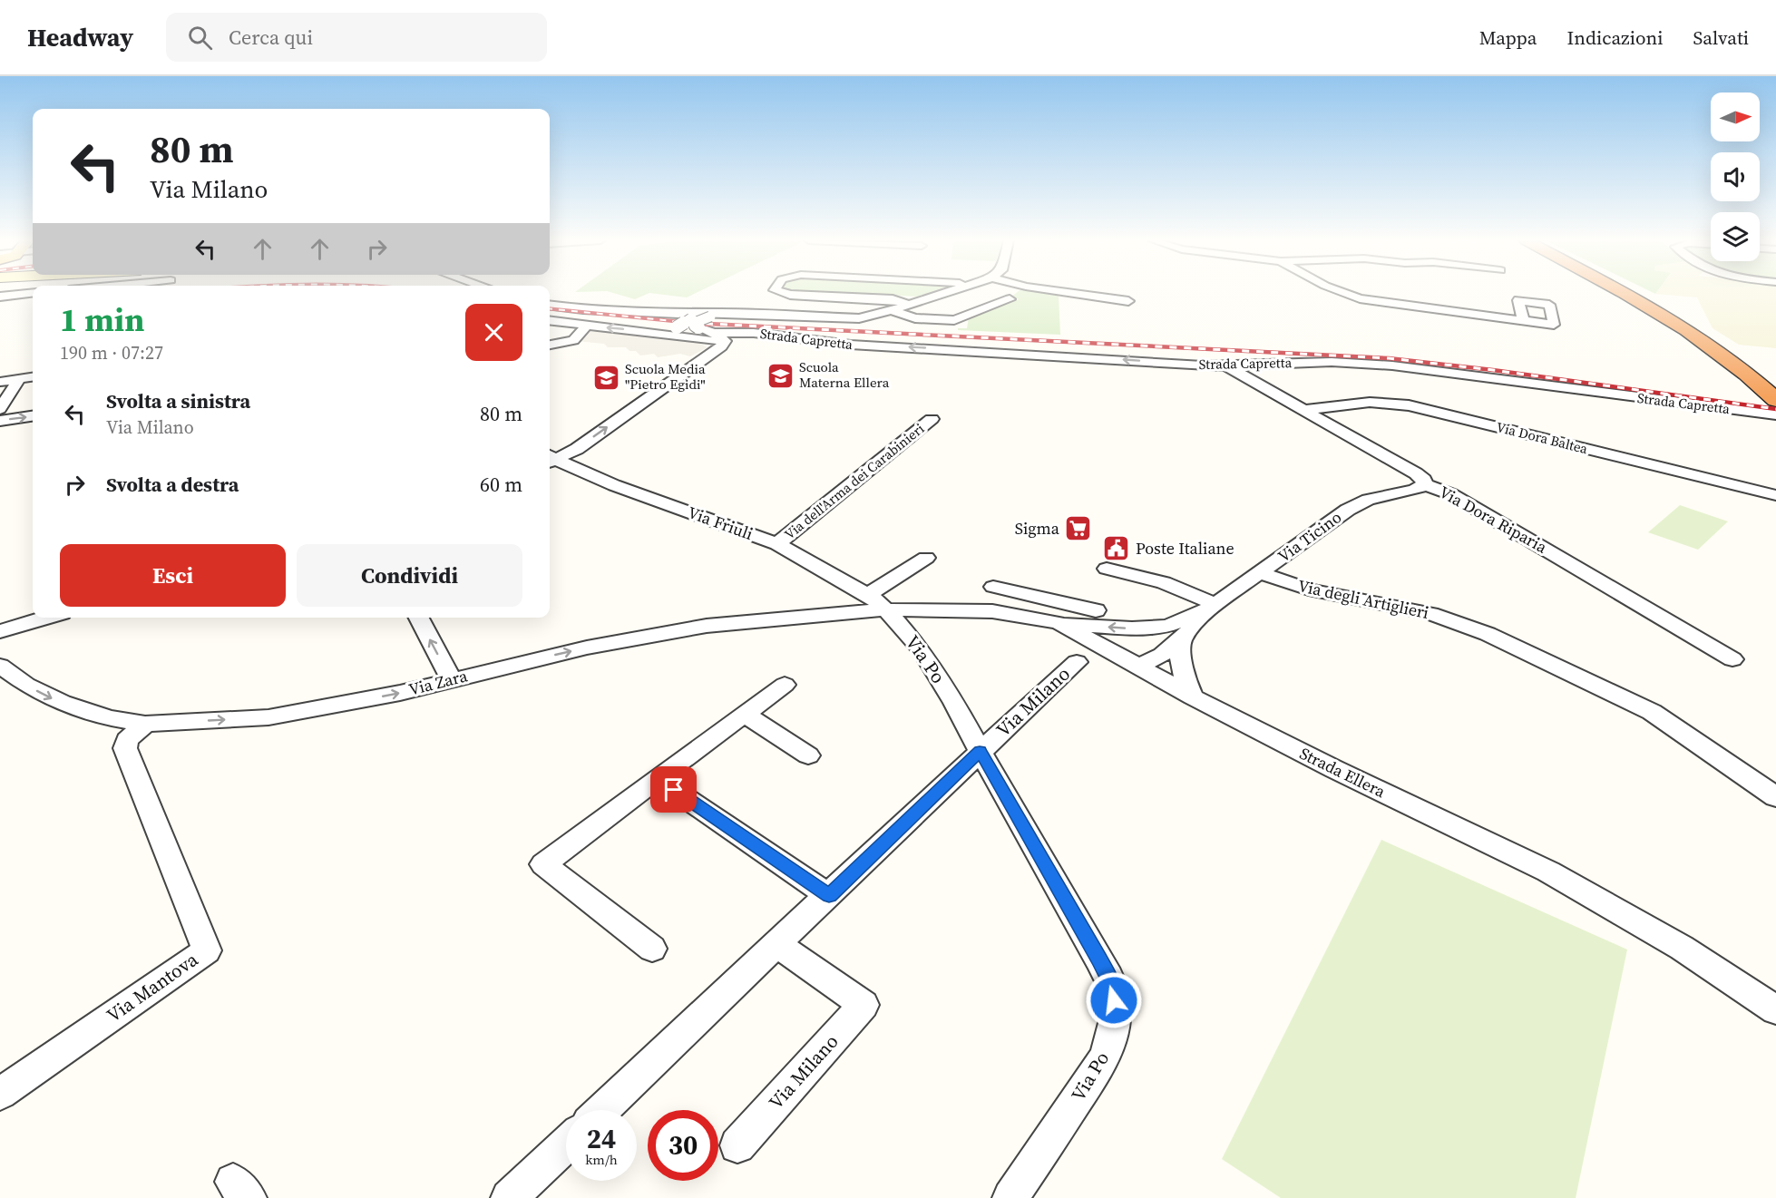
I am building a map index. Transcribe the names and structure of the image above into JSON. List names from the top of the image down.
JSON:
{
  "streets": {
    "street": [
      "Strada Capretta",
      "Via Dora Baltea",
      "Via dell'Arma dei Carabinieri",
      "Via Dora Riparia",
      "Via Friuli",
      "Via Ticino",
      "Via degli Artiglieri",
      "Via Po",
      "Via Zara",
      "Via Milano",
      "Strada Ellera",
      "Via Mantova"
    ]
  },
  "crossings": [
    ["Strada Capretta", "Via Dora Riparia"],
    ["Via Dora Baltea", "Via Dora Riparia"],
    ["Via dell'Arma dei Carabinieri", "Via Friuli"],
    ["Via Dora Riparia", "Via Ticino"],
    ["Via Friuli", "Via Po"],
    ["Via Friuli", "Via Zara"],
    ["Via Friuli", "Strada Ellera"],
    ["Via Ticino", "Via degli Artiglieri"],
    ["Via Ticino", "Strada Ellera"],
    ["Via Po", "Via Zara"],
    ["Via Po", "Via Milano"],
    ["Via Po", "Strada Ellera"],
    ["Via Zara", "Strada Ellera"],
    ["Via Zara", "Via Mantova"]
  ],
  "one_way": ["Via Zara"],
  "places": {
    "school or university": ["Scuola Materna Ellera", "Scuola Media \"Pietro Egidi\""],
    "supermarket": ["Sigma"],
    "public building": ["Poste Italiane"]
  },
  "north": "right",
  "page": {
    "header": "Headway",
    "search": "Cerca qui",
    "nav": ["Mappa", "Indicazioni", "Salvati"],
    "turn": ["80 m", "Via Milano"],
    "heading": ["1 min", "190 m · 07:27"],
    "list": [
      {
        "name": "Svolta a sinistra",
        "note": "Via Milano",
        "value": "80 m"
      },
      {
        "name": "Svolta a destra",
        "value": "60 m"
      }
    ],
    "buttons": ["Esci", "Condividi"],
    "speed": "24 km/h",
    "limit": "30"
  }
}
